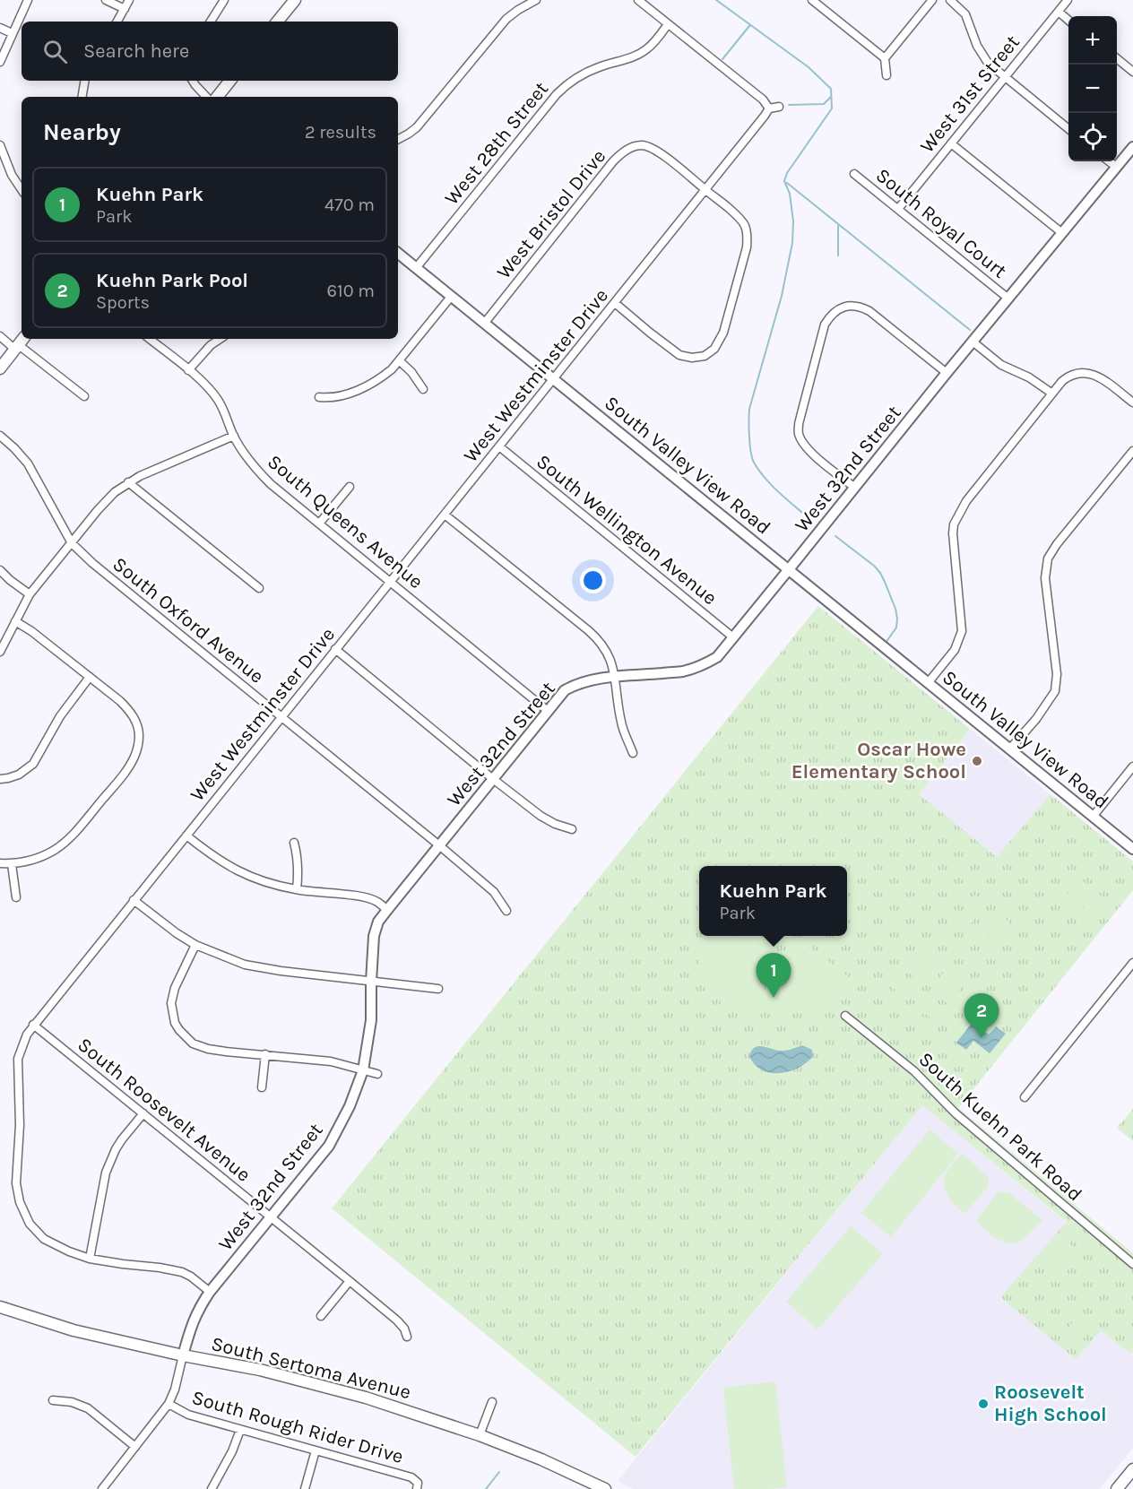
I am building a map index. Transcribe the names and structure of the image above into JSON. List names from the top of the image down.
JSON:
{
  "streets": {
    "main road": ["South Sertoma Avenue"],
    "street": [
      "West 31st Street",
      "West 28th Street",
      "West Bristol Drive",
      "South Royal Court",
      "West Westminster Drive",
      "South Valley View Road",
      "West 32nd Street",
      "South Queens Avenue",
      "South Wellington Avenue",
      "South Oxford Avenue",
      "South Roosevelt Avenue",
      "South Kuehn Park Road",
      "South Rough Rider Drive"
    ]
  },
  "crossings": [
    ["West 31st Street", "South Royal Court"],
    ["West 28th Street", "South Valley View Road"],
    ["West Bristol Drive", "West Westminster Drive"],
    ["West Bristol Drive", "South Valley View Road"],
    ["South Royal Court", "West 32nd Street"],
    ["West Westminster Drive", "South Valley View Road"],
    ["West Westminster Drive", "West 32nd Street"],
    ["West Westminster Drive", "South Queens Avenue"],
    ["West Westminster Drive", "South Wellington Avenue"],
    ["West Westminster Drive", "South Oxford Avenue"],
    ["West Westminster Drive", "South Roosevelt Avenue"],
    ["South Valley View Road", "West 32nd Street"],
    ["West 32nd Street", "South Queens Avenue"],
    ["West 32nd Street", "South Wellington Avenue"],
    ["West 32nd Street", "South Oxford Avenue"],
    ["West 32nd Street", "South Roosevelt Avenue"],
    ["West 32nd Street", "South Sertoma Avenue"],
    ["West 32nd Street", "South Rough Rider Drive"]
  ],
  "places": ["Oscar Howe Elementary School", "Roosevelt High School"],
  "page": {
    "map_buttons": ["+", "−"],
    "search": "Search here",
    "heading": ["Nearby", "2 results"],
    "list": [
      {
        "mark": "1",
        "name": "Kuehn Park",
        "note": "Park",
        "value": "470 m"
      },
      {
        "mark": "2",
        "name": "Kuehn Park Pool",
        "note": "Sports",
        "value": "610 m"
      }
    ],
    "popup": ["Kuehn Park", "Park"],
    "pins": ["1", "2"]
  }
}
